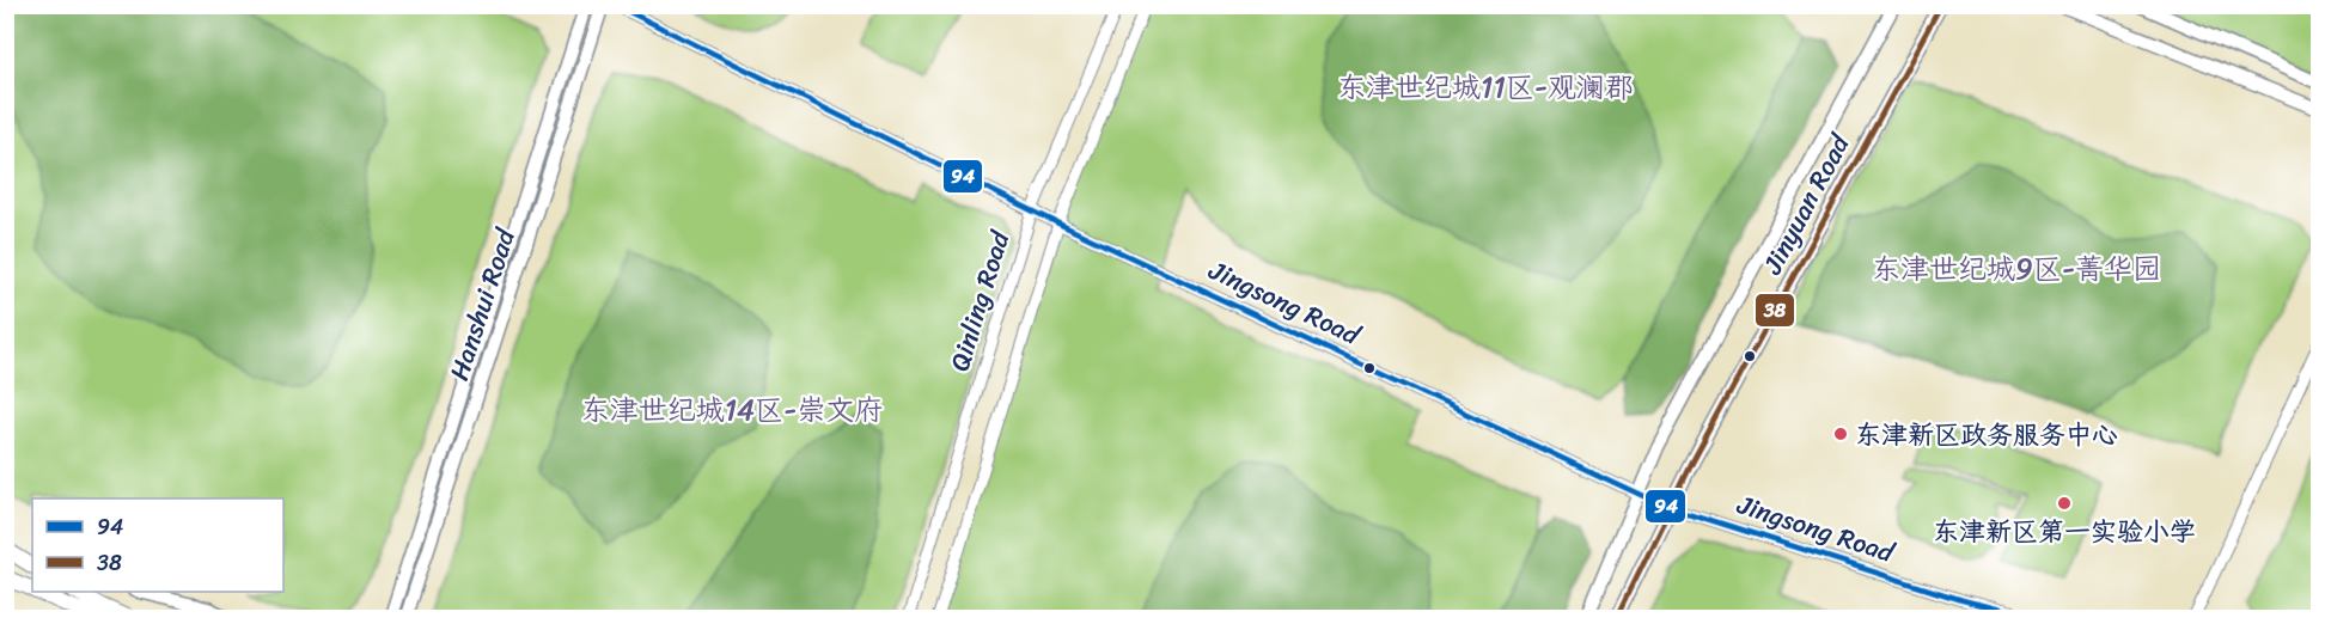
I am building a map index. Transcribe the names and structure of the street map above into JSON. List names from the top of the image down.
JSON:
{
  "streets": {
    "main road": ["Jinyuan Road", "Hanshui Road"],
    "street": ["Qinling Road", "Jingsong Road"]
  },
  "crossings": [
    ["Jinyuan Road", "Jingsong Road"],
    ["Qinling Road", "Jingsong Road"]
  ],
  "districts": ["东津世纪城11区-观澜郡", "东津世纪城9区-菁华园", "东津世纪城14区-崇文府"],
  "places": ["东津新区政务服务中心", "东津新区第一实验小学"],
  "lines": ["transit line 94", "transit line 38"],
  "legend": ["94", "38"]
}
